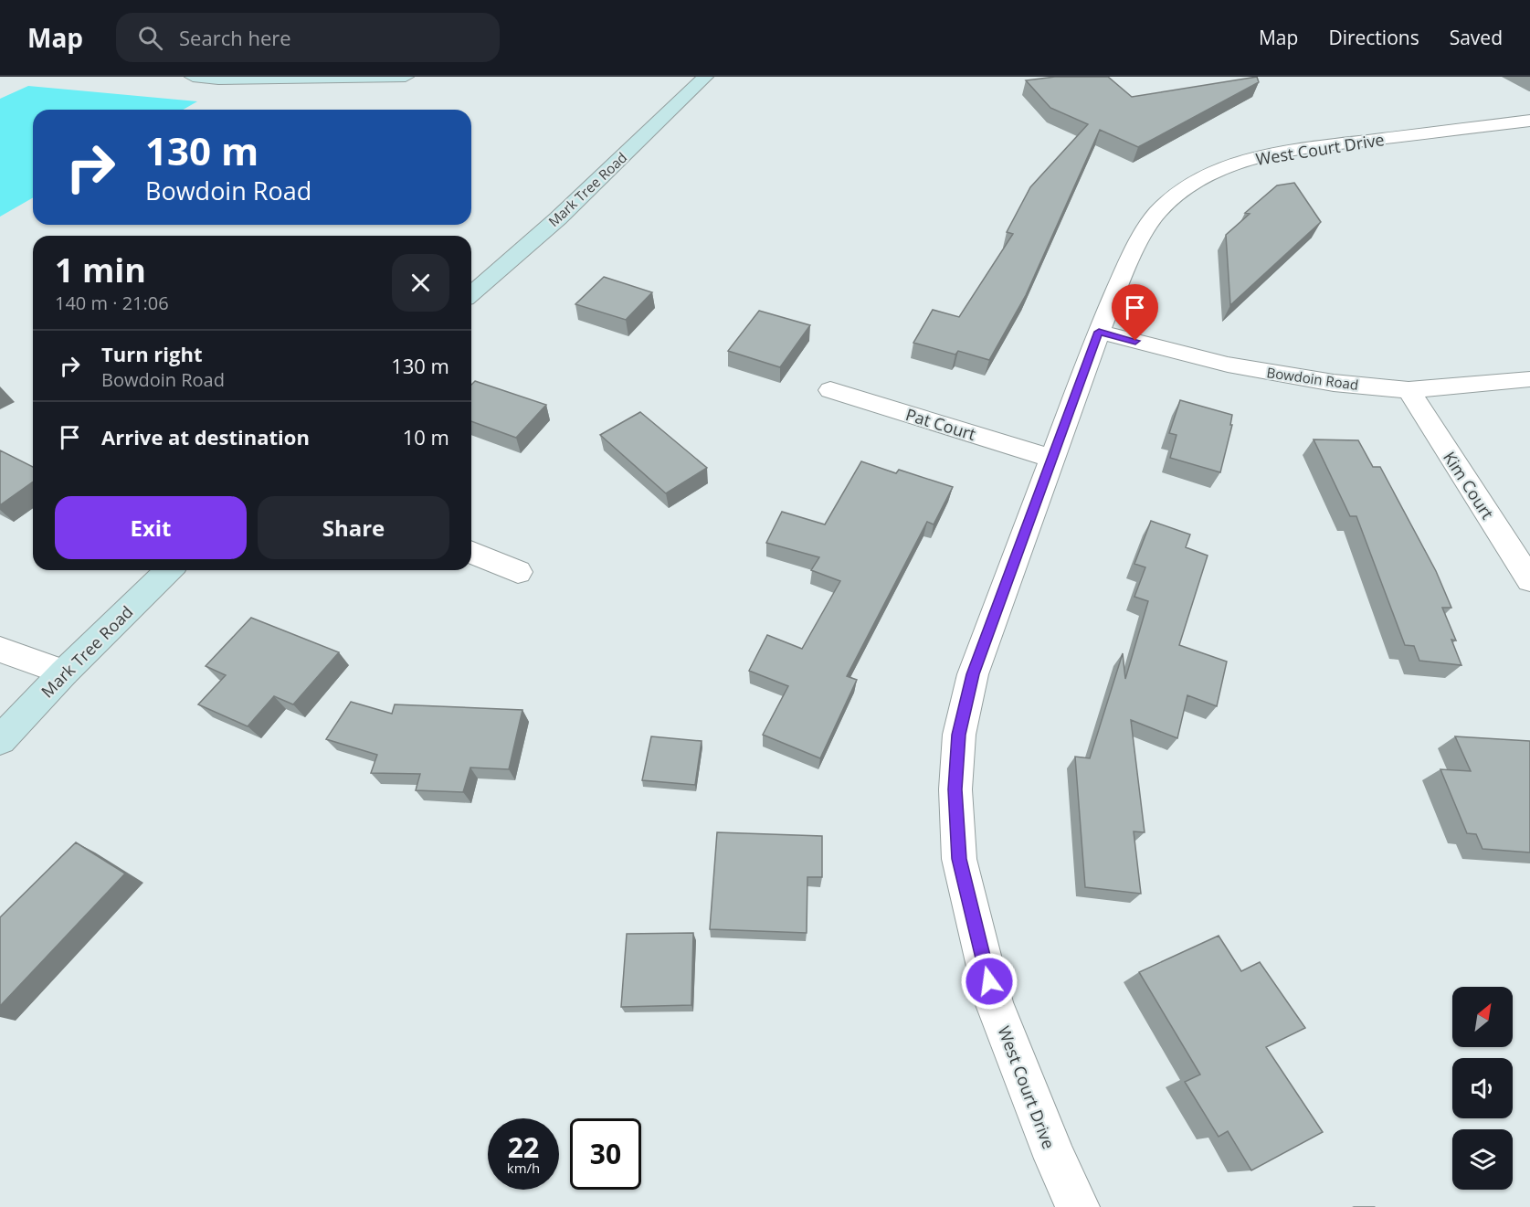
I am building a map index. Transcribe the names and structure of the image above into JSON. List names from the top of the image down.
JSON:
{
  "streets": {
    "street": [
      "West Court Drive",
      "Mark Tree Road",
      "Bowdoin Road",
      "Pat Court",
      "Kim Court"
    ]
  },
  "crossings": [
    ["West Court Drive", "Bowdoin Road"],
    ["West Court Drive", "Pat Court"],
    ["Bowdoin Road", "Kim Court"]
  ],
  "north": "top right",
  "page": {
    "header": "Map",
    "search": "Search here",
    "nav": ["Map", "Directions", "Saved"],
    "turn": ["130 m", "Bowdoin Road"],
    "heading": ["1 min", "140 m · 21:06"],
    "list": [
      {
        "name": "Turn right",
        "note": "Bowdoin Road",
        "value": "130 m"
      },
      {
        "name": "Arrive at destination",
        "value": "10 m"
      }
    ],
    "buttons": ["Exit", "Share"],
    "speed": "22 km/h",
    "limit": "30"
  }
}
